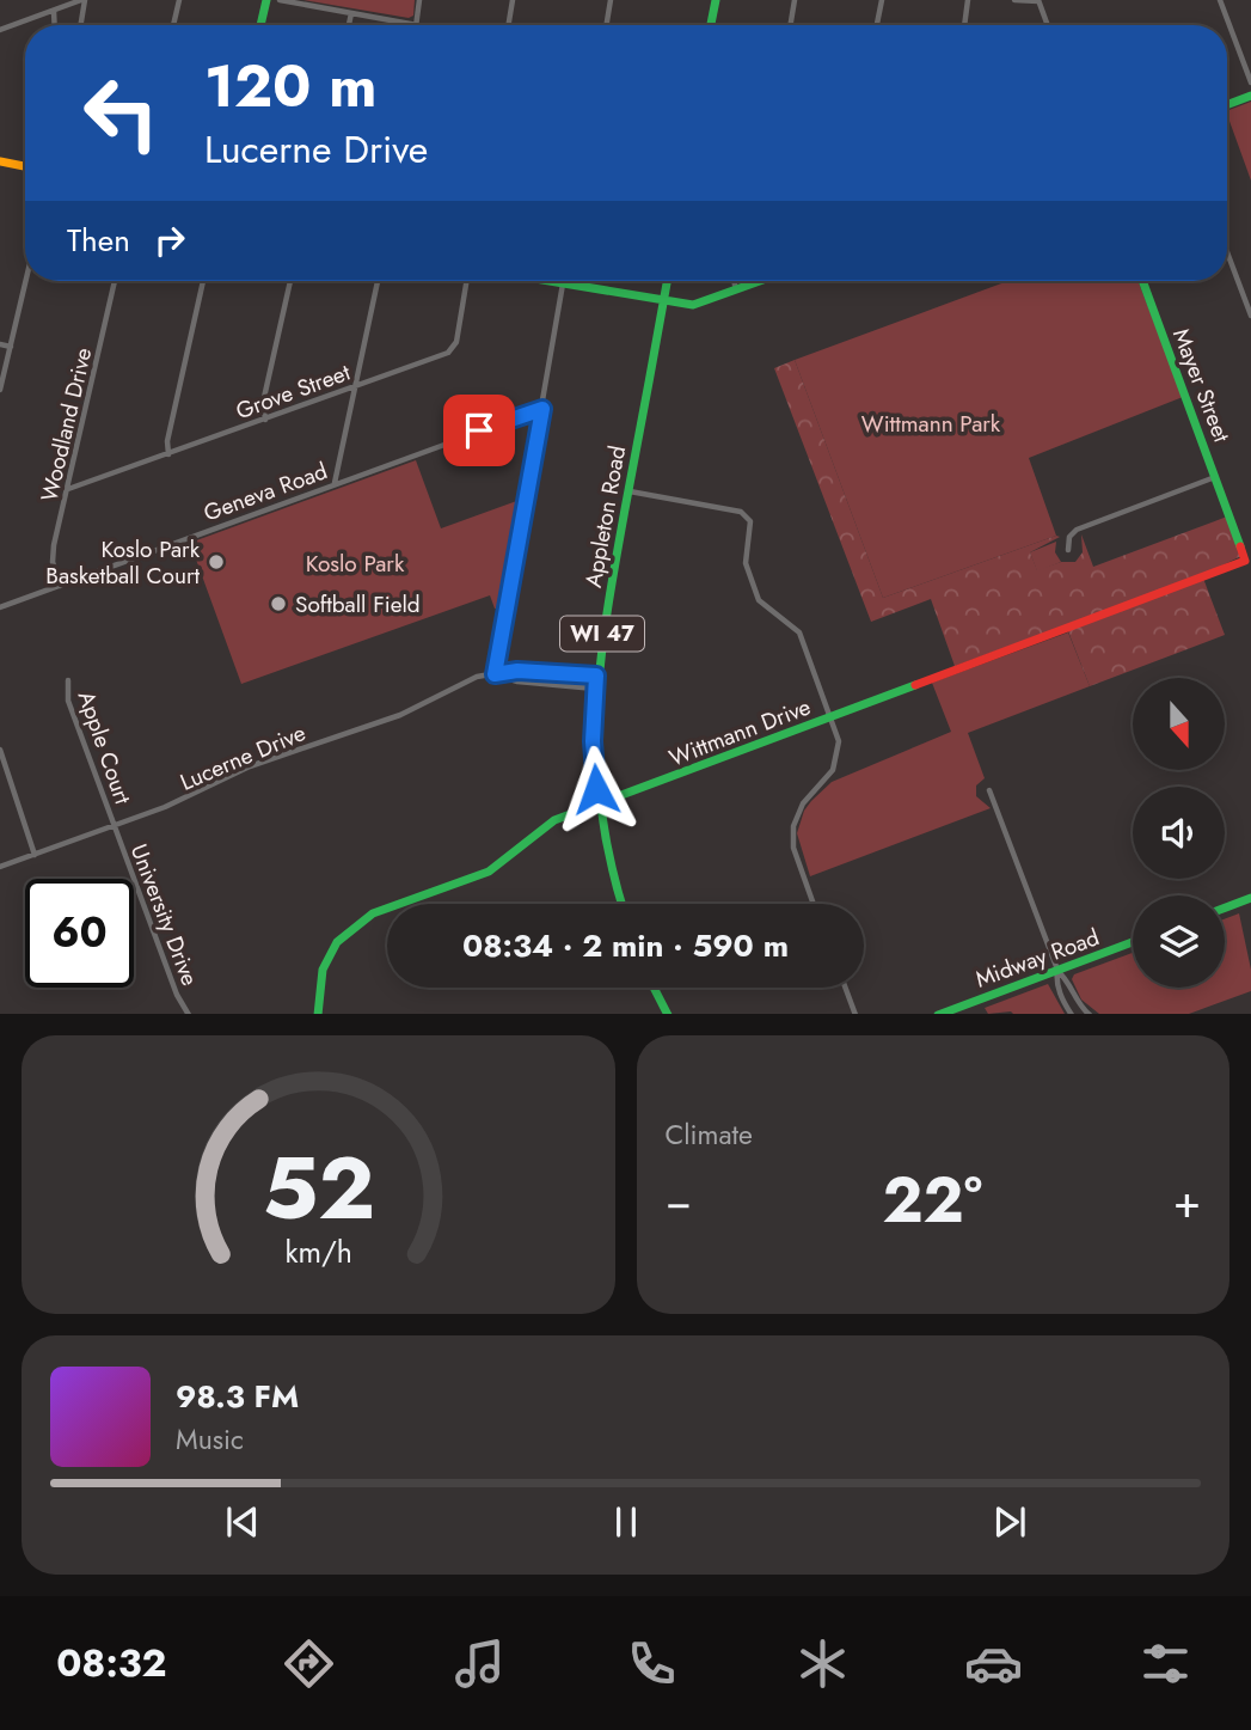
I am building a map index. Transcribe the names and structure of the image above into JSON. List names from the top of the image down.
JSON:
{
  "streets": {
    "street": [
      "Mayer Street",
      "Grove Street",
      "Woodland Drive",
      "Geneva Road",
      "Appleton Road",
      "WI 47",
      "Wittmann Drive",
      "Apple Court",
      "Lucerne Drive",
      "University Drive",
      "Midway Road"
    ]
  },
  "crossings": [
    ["Mayer Street", "Wittmann Drive"],
    ["Grove Street", "Woodland Drive"],
    ["Woodland Drive", "Geneva Road"],
    ["Appleton Road", "Wittmann Drive"],
    ["Appleton Road", "Lucerne Drive"],
    ["Apple Court", "Lucerne Drive"],
    ["Apple Court", "University Drive"],
    ["Lucerne Drive", "University Drive"]
  ],
  "parks": ["Wittmann Park", "Koslo Park"],
  "places": ["Koslo Park Basketball Court", "Softball Field"],
  "north": "bottom",
  "page": {
    "turn": ["120 m", "Lucerne Drive"],
    "then": "Then",
    "limit": "60",
    "trip": "08:34 · 2 min · 590 m",
    "tile": "Climate",
    "heat": ["−", "22°", "+"],
    "song": ["98.3 FM", "Music"],
    "tabs": "08:32",
    "gauge": ["52", "km/h"]
  }
}
